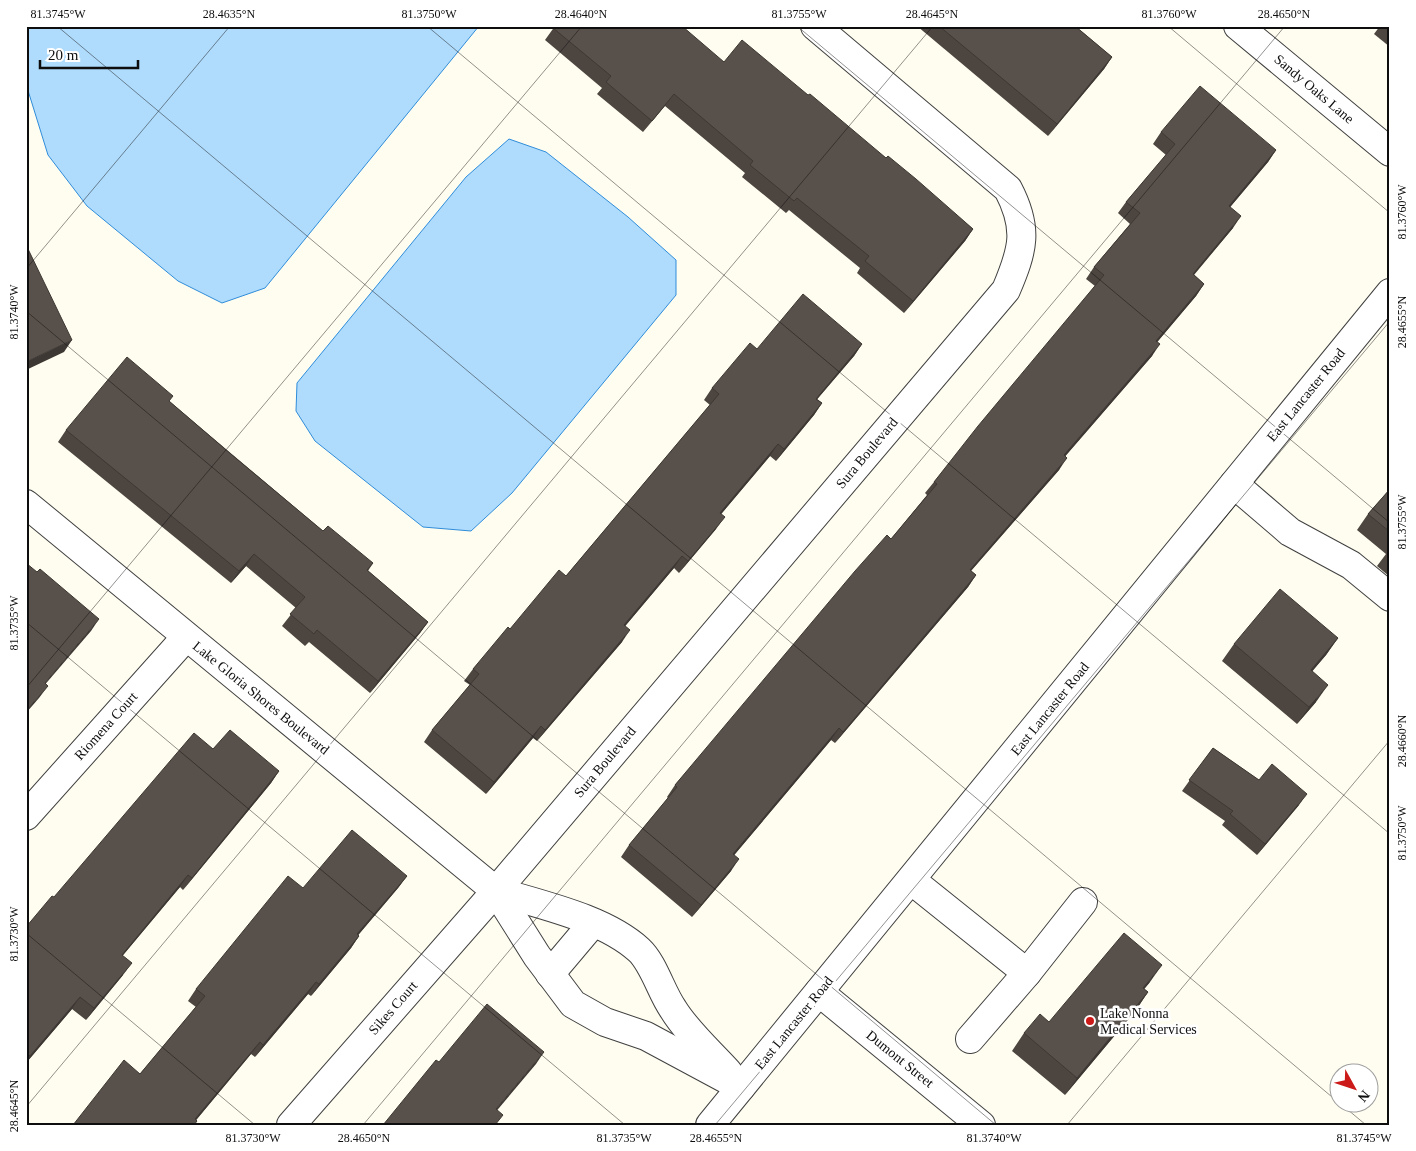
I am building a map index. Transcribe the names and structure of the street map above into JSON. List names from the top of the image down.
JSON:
{
  "streets": {
    "street": [
      "Sandy Oaks Lane",
      "East Lancaster Road",
      "Sura Boulevard",
      "Lake Gloria Shores Boulevard",
      "Riomena Court",
      "Sikes Court",
      "Dumont Street"
    ]
  },
  "crossings": [
    ["East Lancaster Road", "Lake Gloria Shores Boulevard"],
    ["East Lancaster Road", "Dumont Street"],
    ["Sura Boulevard", "Lake Gloria Shores Boulevard"],
    ["Sura Boulevard", "Sikes Court"],
    ["Lake Gloria Shores Boulevard", "Riomena Court"],
    ["Lake Gloria Shores Boulevard", "Sikes Court"]
  ],
  "places": ["Lake Nonna Medical Services"],
  "scale_bar": "20 m",
  "north": "bottom right",
  "coordinates": [
    "81.3745°W",
    "28.4635°N",
    "81.3750°W",
    "28.4640°N",
    "81.3755°W",
    "28.4645°N",
    "81.3760°W",
    "28.4650°N",
    "81.3740°W",
    "28.4655°N",
    "81.3735°W",
    "28.4660°N",
    "81.3730°W"
  ]
}
